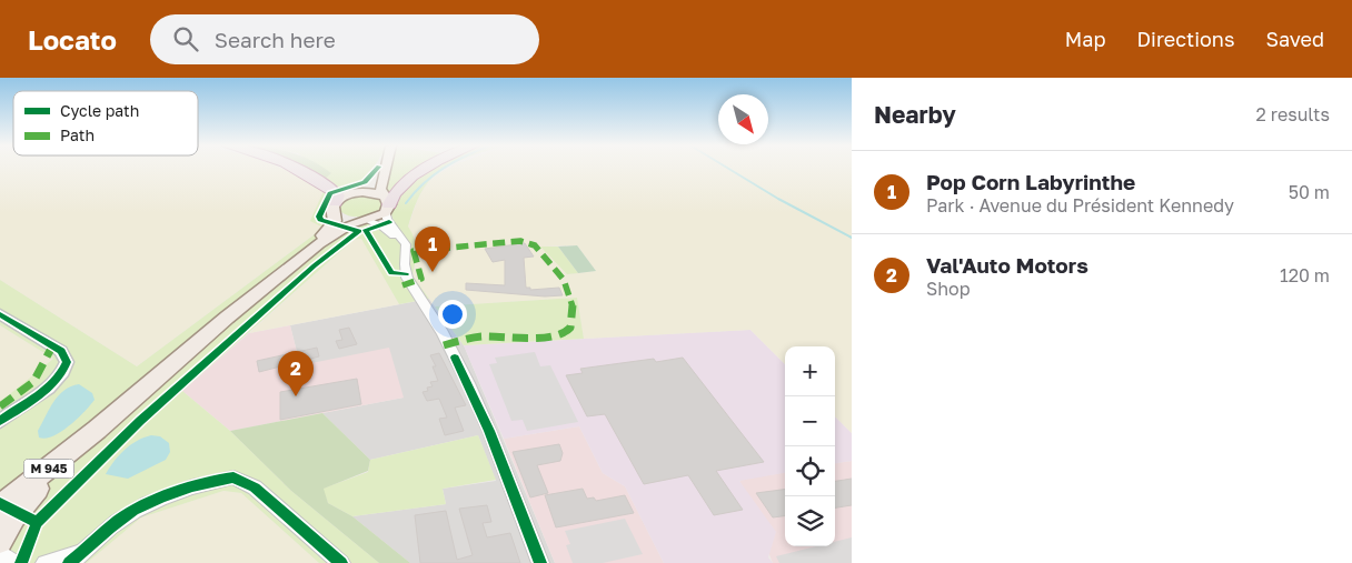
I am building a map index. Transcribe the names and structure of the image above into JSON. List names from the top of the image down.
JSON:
{
  "streets": {
    "main road": ["M 945"]
  },
  "legend": ["Cycle path", "Path"],
  "north": "bottom right",
  "page": {
    "header": "Locato",
    "search": "Search here",
    "nav": ["Map", "Directions", "Saved"],
    "heading": ["Nearby", "2 results"],
    "list": [
      {
        "mark": "1",
        "name": "Pop Corn Labyrinthe",
        "note": "Park · Avenue du Président Kennedy",
        "value": "50 m"
      },
      {
        "mark": "2",
        "name": "Val'Auto Motors",
        "note": "Shop",
        "value": "120 m"
      }
    ],
    "pins": ["1", "2"],
    "map_buttons": ["+", "−"]
  }
}
